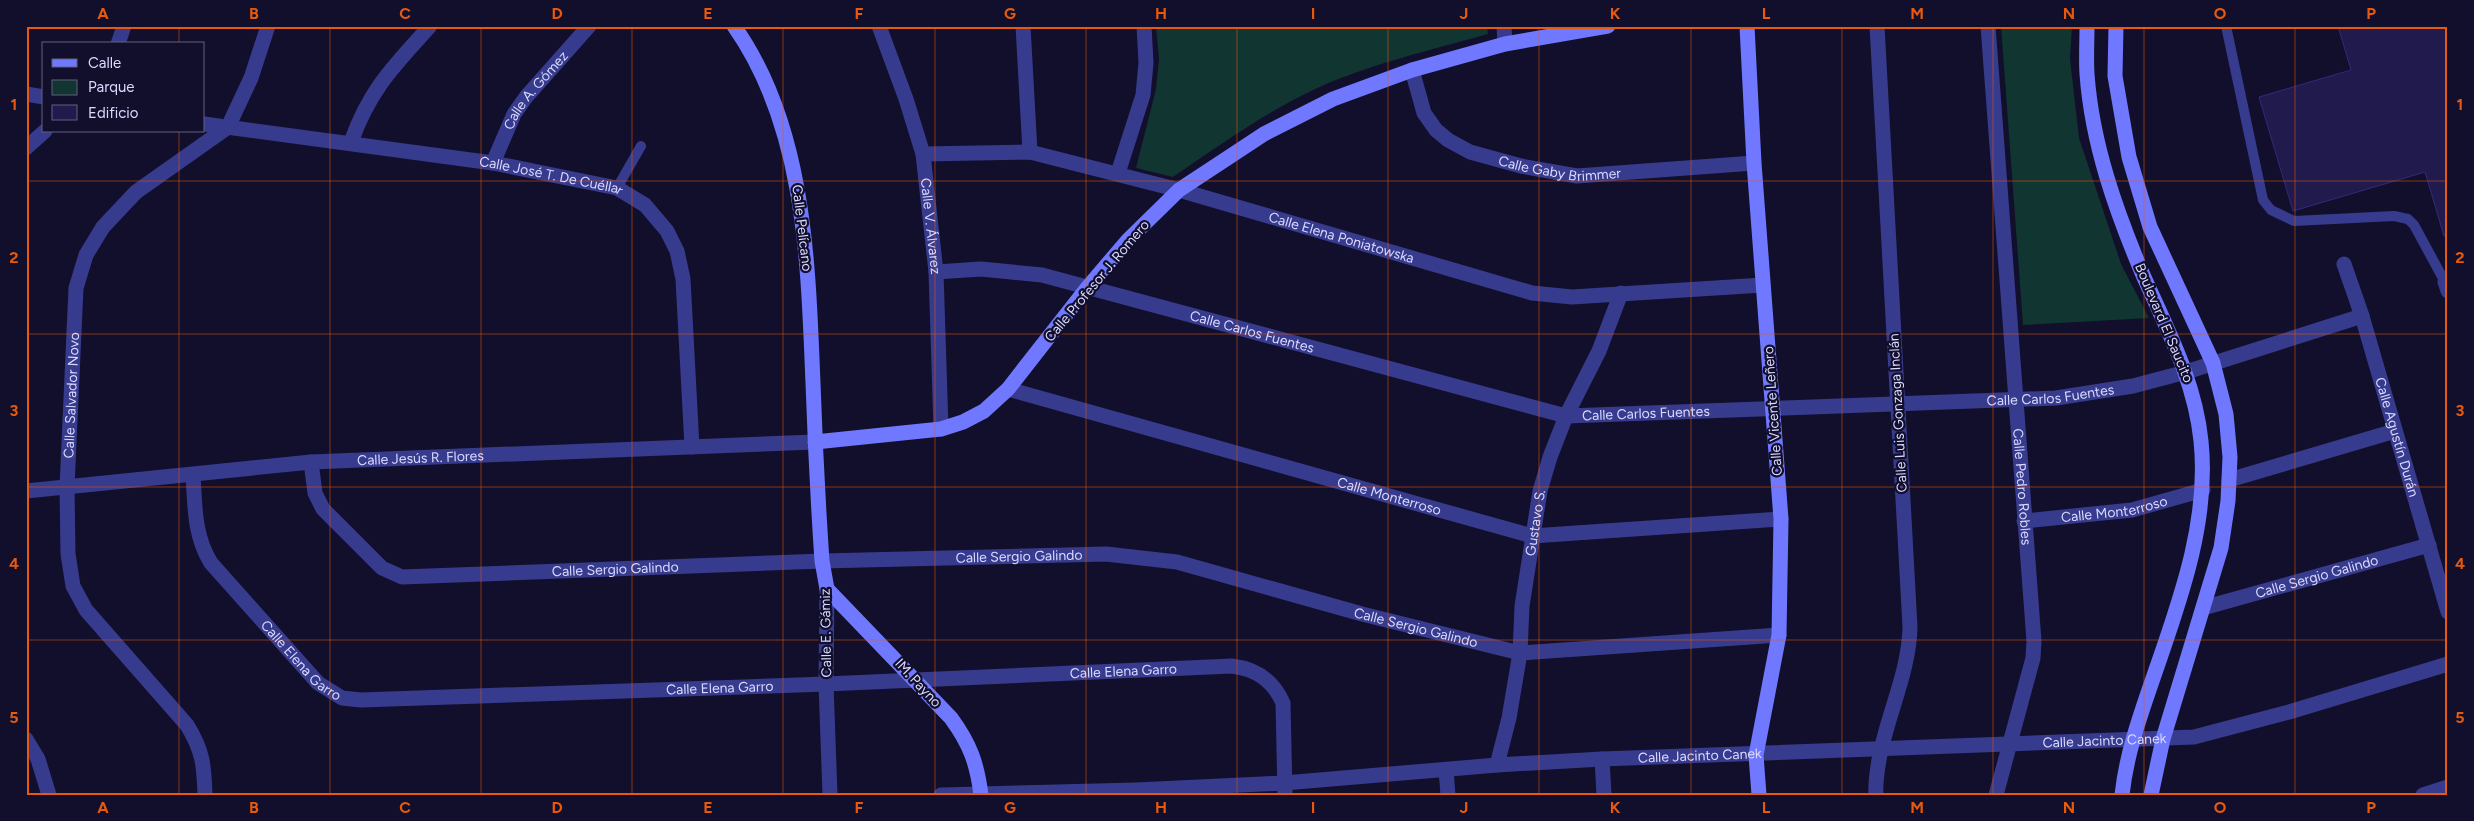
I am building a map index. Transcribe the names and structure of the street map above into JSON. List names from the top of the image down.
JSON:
{
  "streets": {
    "street": [
      "Calle A. Gómez",
      "Calle Gaby Brimmer",
      "Calle José T. De Cuéllar",
      "Calle V. Álvarez",
      "Calle Pelícano",
      "Calle Elena Poniatowska",
      "Calle Profesor J. Romero",
      "Boulevard El Saucito",
      "Calle Carlos Fuentes",
      "Calle Salvador Novo",
      "Calle Vicente Leñero",
      "Calle Luis Gonzaga Inclán",
      "Calle Agustín Durán",
      "Calle Jesús R. Flores",
      "Calle Pedro Robles",
      "Calle Monterroso",
      "Gustavo S.",
      "Calle Sergio Galindo",
      "Calle E. Gámiz",
      "Calle Elena Garro",
      "IM. Payno",
      "Calle Jacinto Canek"
    ]
  },
  "crossings": [
    ["Calle A. Gómez", "Calle José T. De Cuéllar"],
    ["Calle Gaby Brimmer", "Calle Profesor J. Romero"],
    ["Calle Gaby Brimmer", "Calle Vicente Leñero"],
    ["Calle José T. De Cuéllar", "Calle Salvador Novo"],
    ["Calle José T. De Cuéllar", "Calle Jesús R. Flores"],
    ["Calle V. Álvarez", "Calle Elena Poniatowska"],
    ["Calle V. Álvarez", "Calle Profesor J. Romero"],
    ["Calle V. Álvarez", "Calle Carlos Fuentes"],
    ["Calle Pelícano", "Calle Profesor J. Romero"],
    ["Calle Pelícano", "Calle Jesús R. Flores"],
    ["Calle Pelícano", "Calle E. Gámiz"],
    ["Calle Elena Poniatowska", "Calle Profesor J. Romero"],
    ["Calle Elena Poniatowska", "Calle Vicente Leñero"],
    ["Calle Elena Poniatowska", "Gustavo S."],
    ["Calle Profesor J. Romero", "Calle Carlos Fuentes"],
    ["Calle Profesor J. Romero", "Calle Jesús R. Flores"],
    ["Calle Profesor J. Romero", "Calle Monterroso"],
    ["Calle Profesor J. Romero", "Calle E. Gámiz"],
    ["Boulevard El Saucito", "Calle Carlos Fuentes"],
    ["Boulevard El Saucito", "Calle Monterroso"],
    ["Boulevard El Saucito", "Calle Sergio Galindo"],
    ["Boulevard El Saucito", "Calle Jacinto Canek"],
    ["Calle Carlos Fuentes", "Calle Vicente Leñero"],
    ["Calle Carlos Fuentes", "Calle Luis Gonzaga Inclán"],
    ["Calle Carlos Fuentes", "Calle Agustín Durán"],
    ["Calle Carlos Fuentes", "Calle Pedro Robles"],
    ["Calle Carlos Fuentes", "Gustavo S."],
    ["Calle Salvador Novo", "Calle Jesús R. Flores"],
    ["Calle Vicente Leñero", "Calle Monterroso"],
    ["Calle Vicente Leñero", "Calle Sergio Galindo"],
    ["Calle Vicente Leñero", "Calle Jacinto Canek"],
    ["Calle Luis Gonzaga Inclán", "Calle Jacinto Canek"],
    ["Calle Agustín Durán", "Calle Sergio Galindo"],
    ["Calle Jesús R. Flores", "Calle Sergio Galindo"],
    ["Calle Jesús R. Flores", "Calle E. Gámiz"],
    ["Calle Jesús R. Flores", "Calle Elena Garro"],
    ["Calle Pedro Robles", "Calle Monterroso"],
    ["Calle Pedro Robles", "Calle Jacinto Canek"],
    ["Calle Monterroso", "Gustavo S."],
    ["Gustavo S.", "Calle Sergio Galindo"],
    ["Gustavo S.", "Calle Jacinto Canek"],
    ["Calle Sergio Galindo", "Calle E. Gámiz"],
    ["Calle E. Gámiz", "Calle Elena Garro"],
    ["Calle E. Gámiz", "IM. Payno"],
    ["Calle Elena Garro", "IM. Payno"],
    ["Calle Elena Garro", "Calle Jacinto Canek"],
    ["IM. Payno", "Calle Jacinto Canek"]
  ],
  "legend": ["Calle", "Parque", "Edificio"],
  "grid": {
    "columns": [
      "A",
      "B",
      "C",
      "D",
      "E",
      "F",
      "G",
      "H",
      "I",
      "J",
      "K",
      "L",
      "M",
      "N",
      "O",
      "P"
    ],
    "rows": [
      "1",
      "2",
      "3",
      "4",
      "5"
    ]
  }
}
